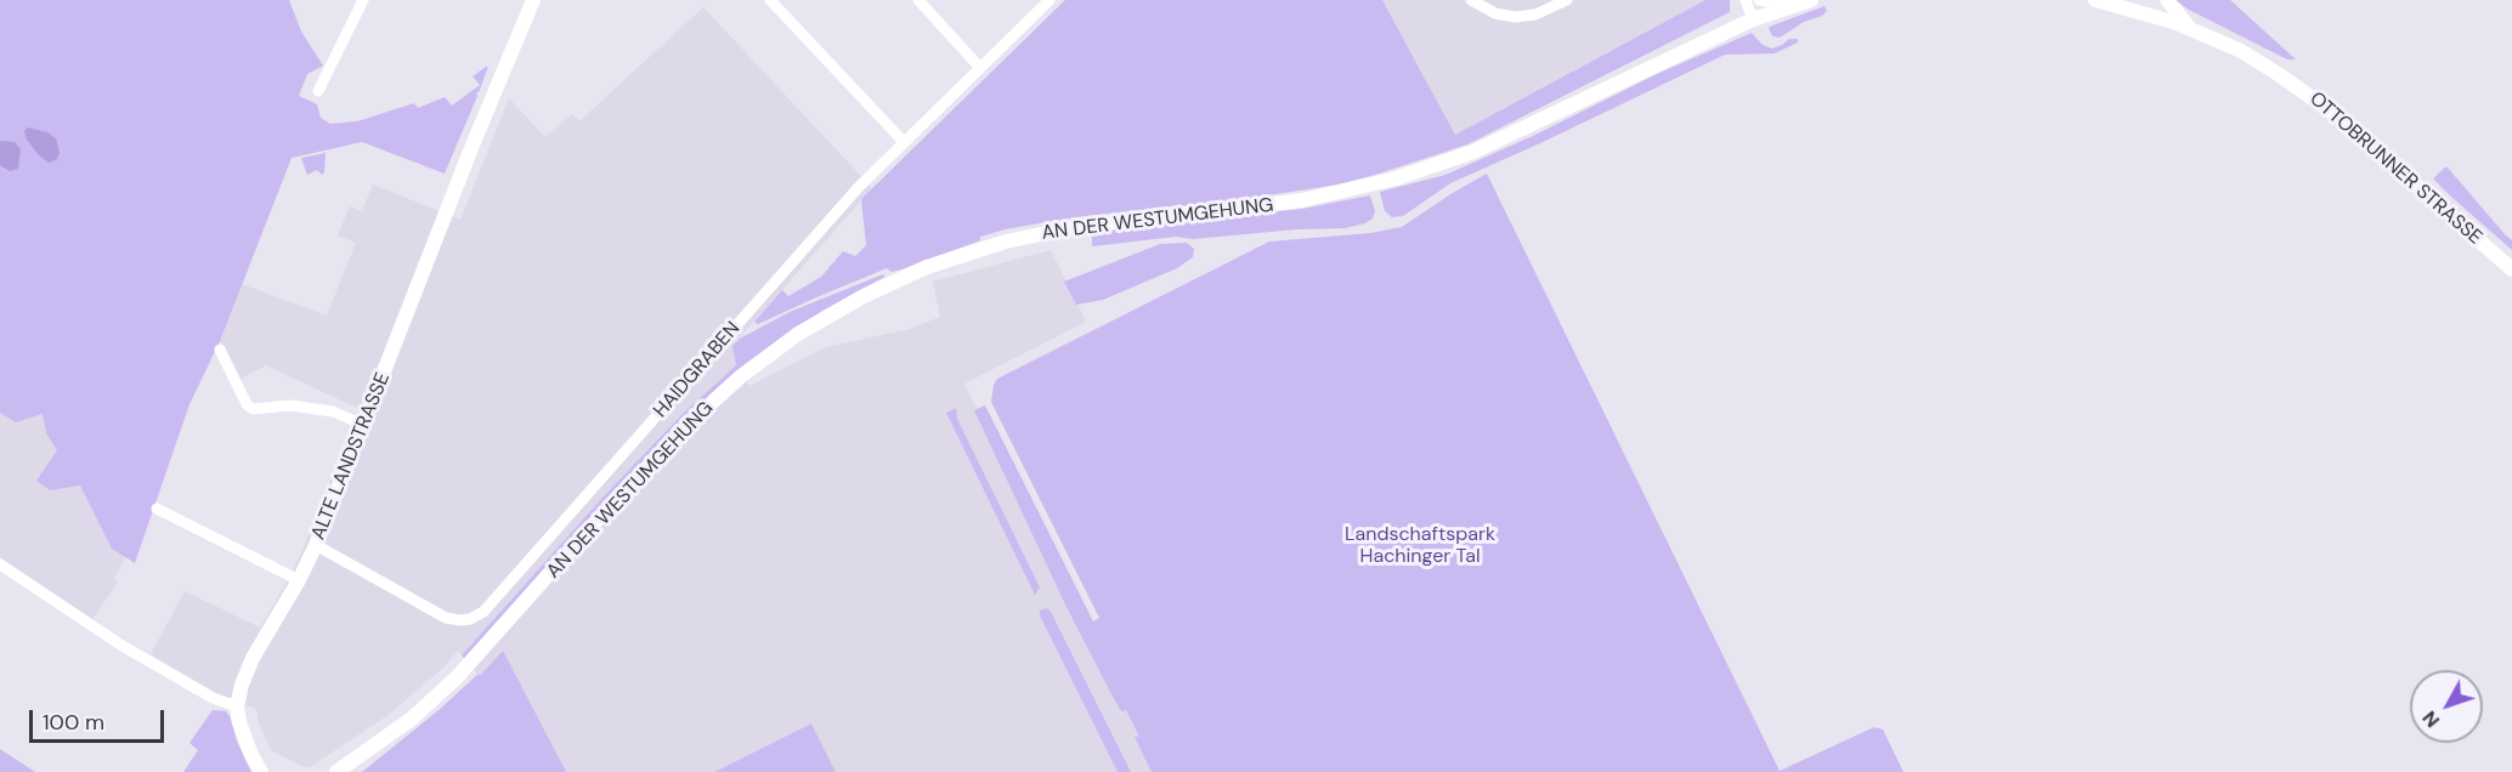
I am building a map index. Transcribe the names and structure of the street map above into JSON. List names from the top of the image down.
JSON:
{
  "streets": {
    "main road": ["OTTOBRUNNER STRASSE", "AN DER WESTUMGEHUNG", "ALTE LANDSTRASSE"],
    "street": ["HAIDGRABEN"]
  },
  "crossings": [
    ["HAIDGRABEN", "ALTE LANDSTRASSE"]
  ],
  "parks": ["Landschaftspark Hachinger Tal"],
  "scale_bar": "100 m",
  "north": "bottom left"
}
